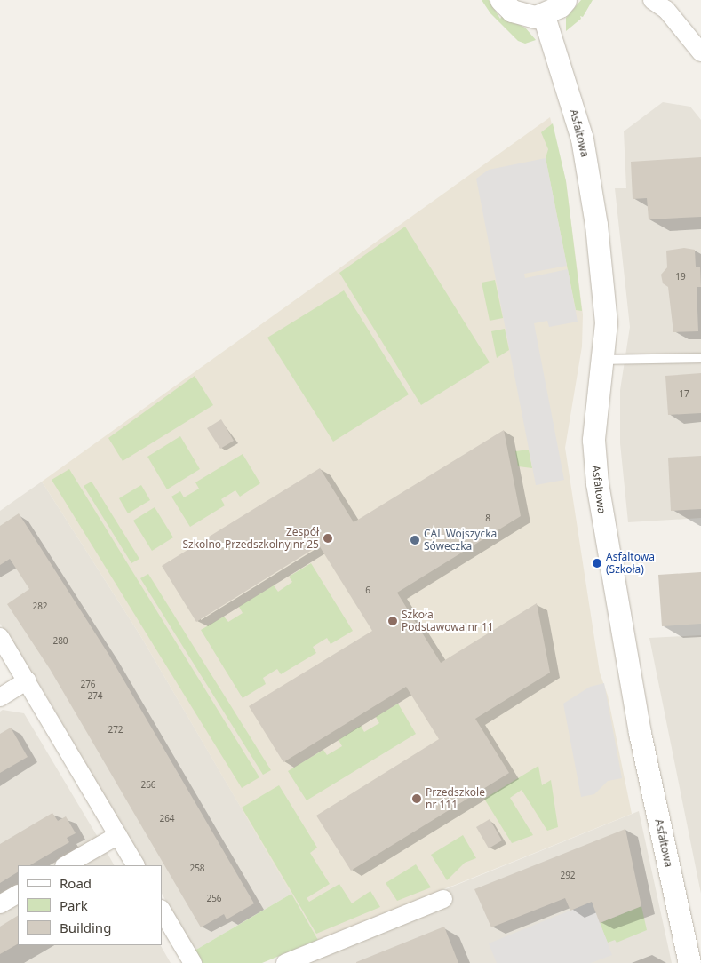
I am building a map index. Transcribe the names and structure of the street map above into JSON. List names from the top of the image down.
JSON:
{
  "streets": {
    "street": ["Asfaltowa"]
  },
  "places": [
    "Zespół Szkolno-Przedszkolny nr 25",
    "CAL Wojszycka Sóweczka",
    "Asfaltowa (Szkoła)",
    "Szkoła Podstawowa nr 11",
    "Przedszkole nr 111"
  ],
  "house_numbers": [
    "19",
    "17",
    "8",
    "6",
    "282",
    "280",
    "276",
    "274",
    "272",
    "266",
    "264",
    "258",
    "292",
    "256"
  ],
  "legend": ["Road", "Park", "Building"]
}
